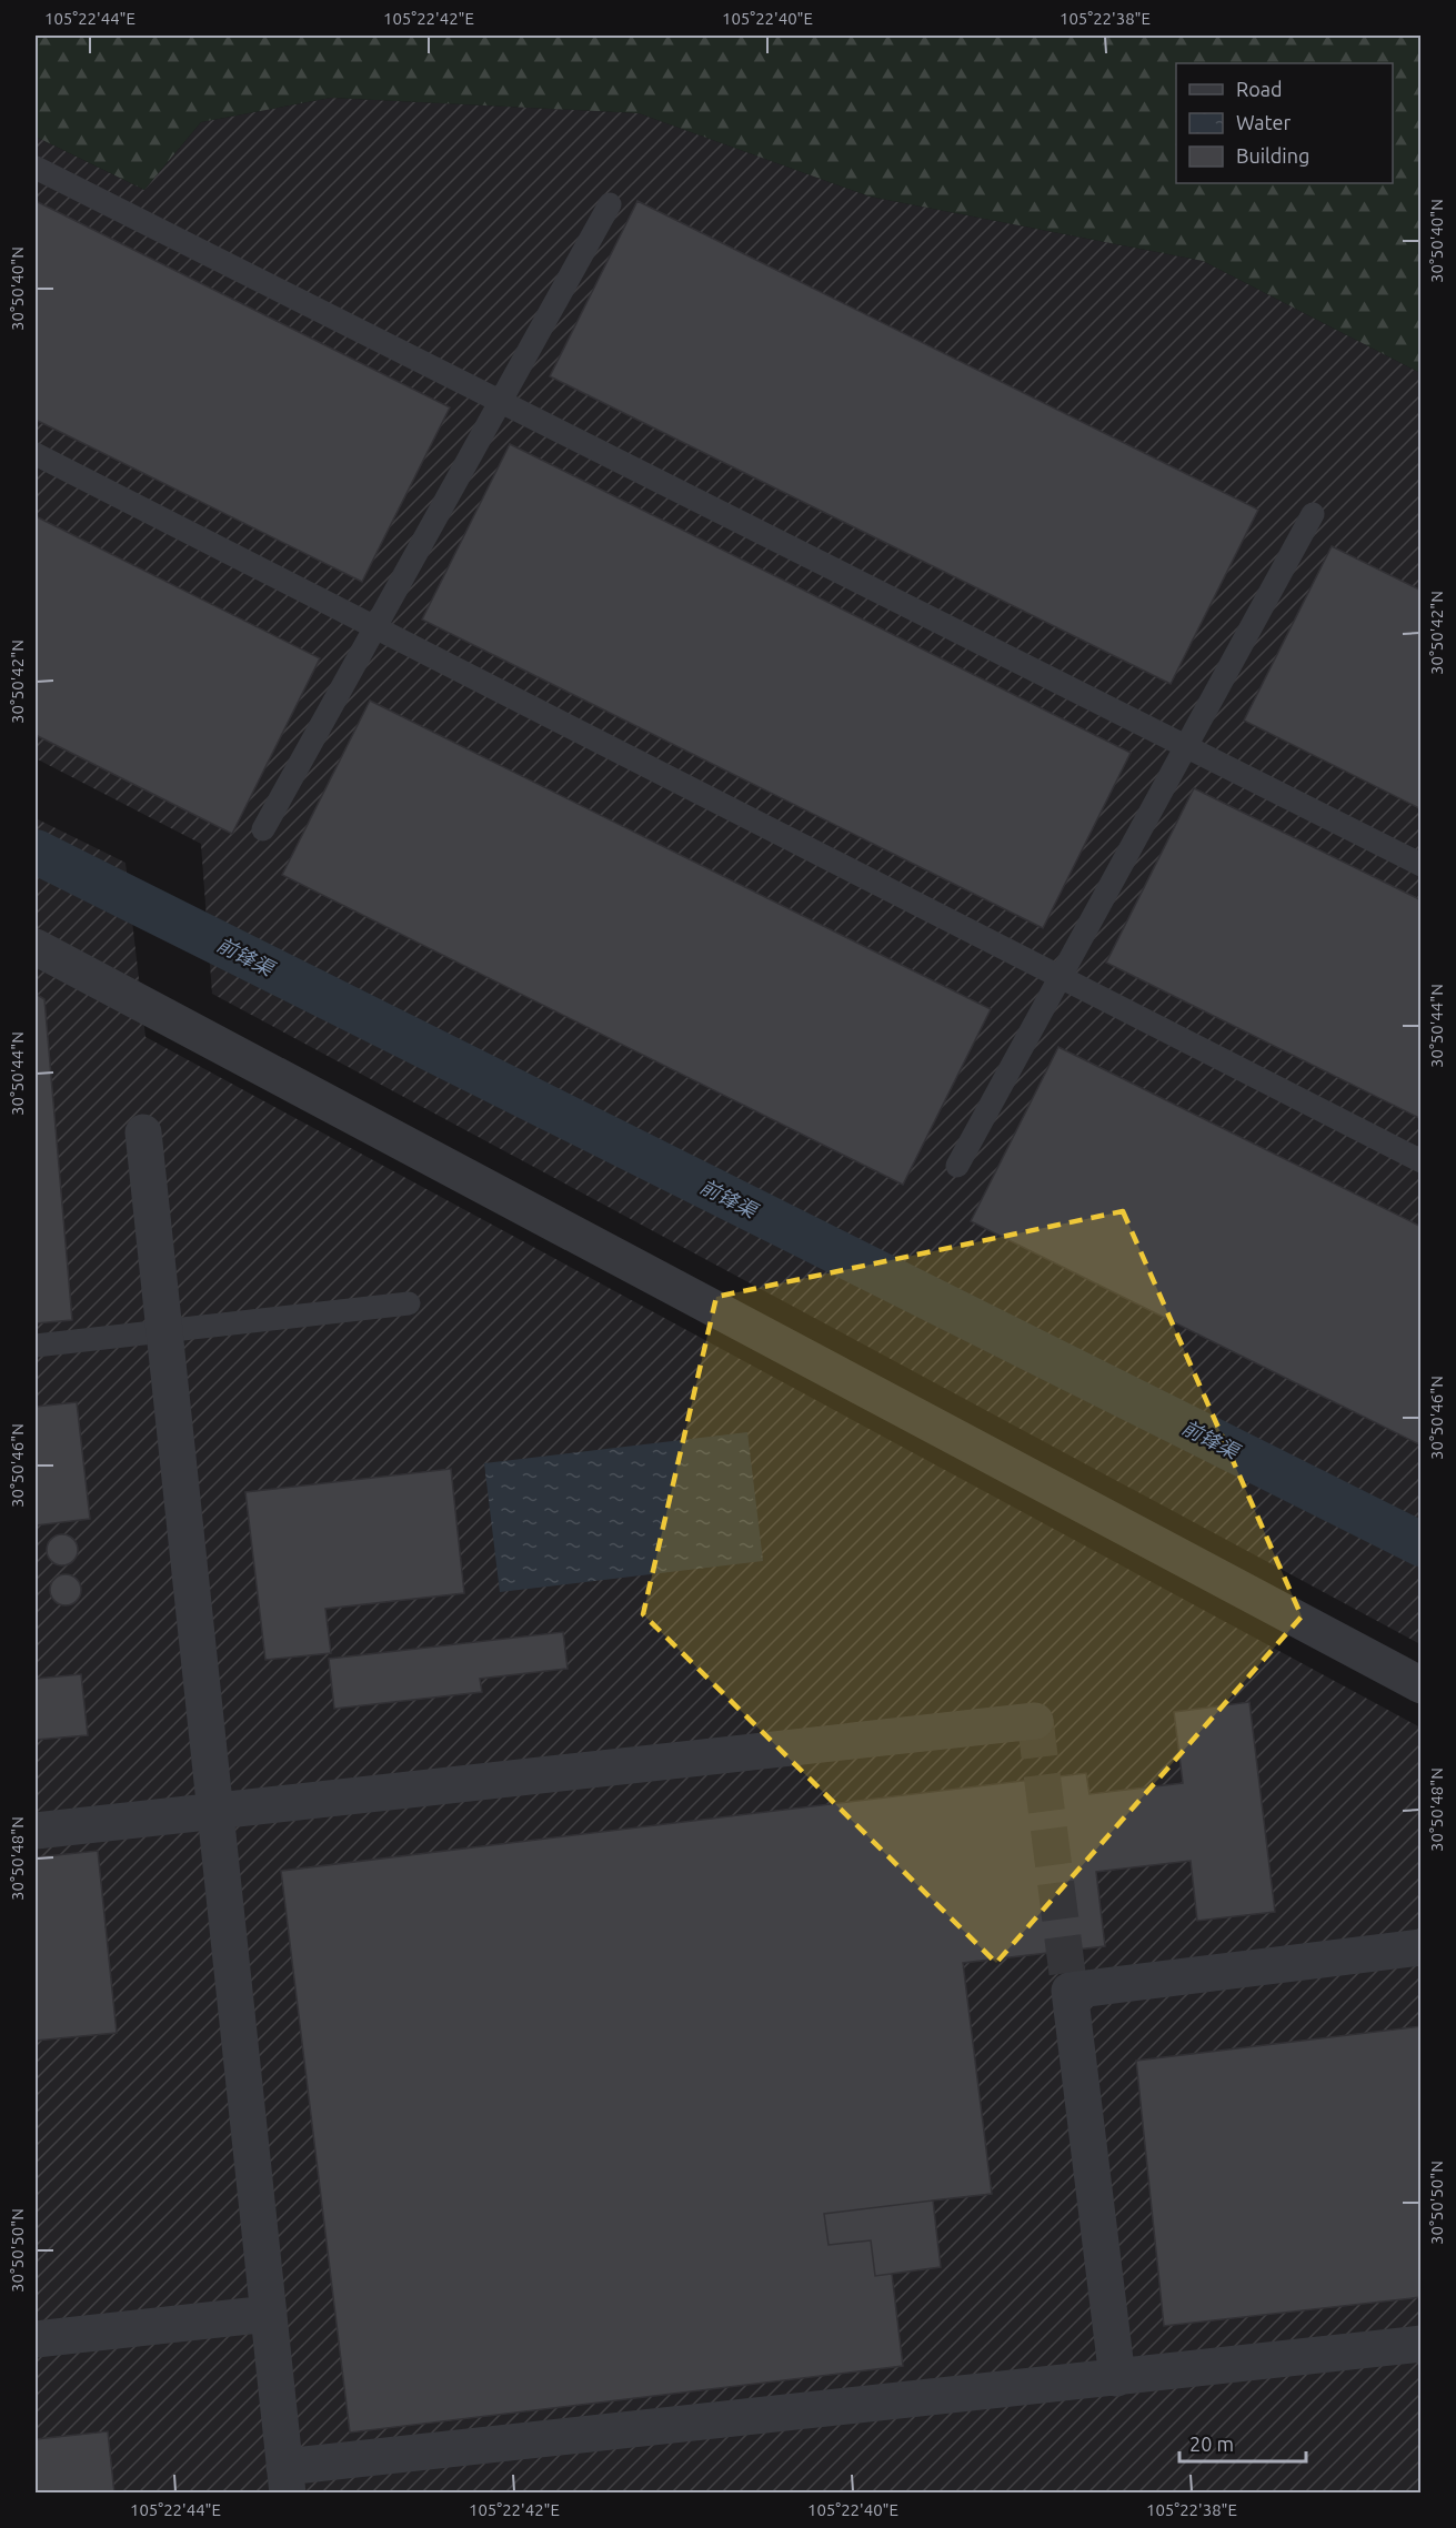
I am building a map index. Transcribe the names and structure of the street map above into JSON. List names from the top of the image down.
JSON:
{
  "water": ["前锋渠"],
  "legend": ["Road", "Water", "Building"],
  "scale_bar": "20 m",
  "coordinates": [
    "105°22'44\"E",
    "105°22'42\"E",
    "105°22'40\"E",
    "105°22'38\"E",
    "30°50'40\"N",
    "30°50'42\"N",
    "30°50'44\"N",
    "30°50'46\"N",
    "30°50'48\"N",
    "30°50'50\"N"
  ]
}
